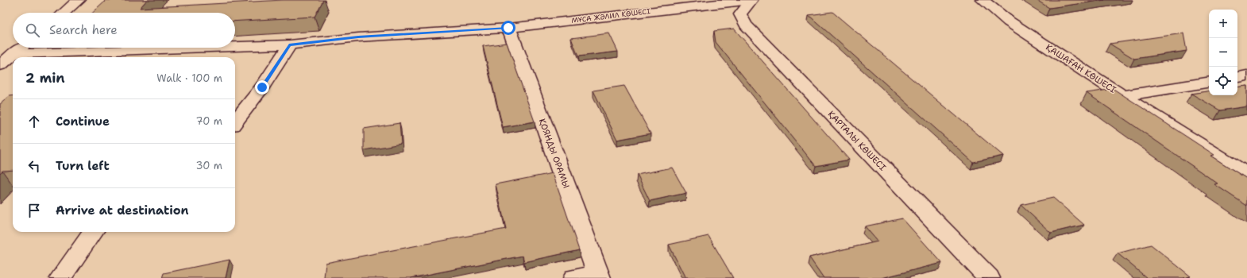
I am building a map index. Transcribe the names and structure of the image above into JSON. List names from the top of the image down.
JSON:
{
  "streets": {
    "street": [
      "МҰСА ЖӘЛИЛ КӨШЕСІ",
      "ҚАШАҒАН КӨШЕСІ",
      "ҚАРТАЛЫ КӨШЕСІ",
      "ҚОЯНДЫ ОРАМЫ"
    ]
  },
  "crossings": [
    ["МҰСА ЖӘЛИЛ КӨШЕСІ", "ҚАРТАЛЫ КӨШЕСІ"],
    ["МҰСА ЖӘЛИЛ КӨШЕСІ", "ҚОЯНДЫ ОРАМЫ"]
  ],
  "page": {
    "map_buttons": ["+", "−"],
    "search": "Search here",
    "heading": ["2 min", "Walk · 100 m"],
    "list": [
      ["Continue", "70 m"],
      ["Turn left", "30 m"],
      "Arrive at destination"
    ]
  }
}
